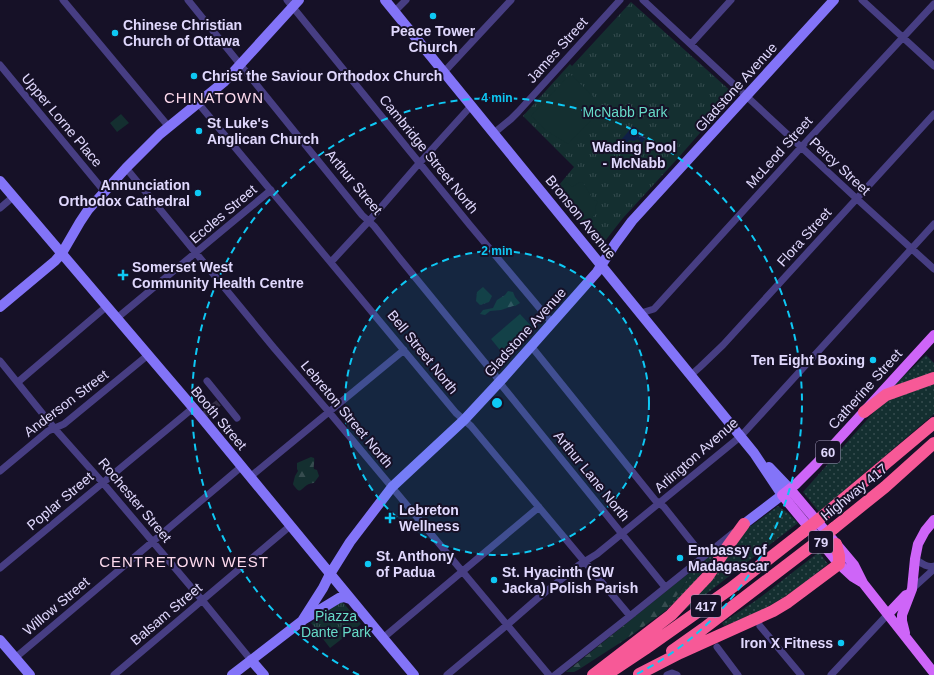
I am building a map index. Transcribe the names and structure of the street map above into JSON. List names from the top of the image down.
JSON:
{
  "streets": {
    "highway": ["Highway 417", "417"],
    "main road": [
      "Gladstone Avenue",
      "Bronson Avenue",
      "Catherine Street",
      "Booth Street",
      "60",
      "Rochester Street",
      "79"
    ],
    "street": [
      "James Street",
      "Upper Lorne Place",
      "McLeod Street",
      "Cambridge Street North",
      "Percy Street",
      "Arthur Street",
      "Eccles Street",
      "Flora Street",
      "Bell Street North",
      "Anderson Street",
      "Lebreton Street North",
      "Arlington Avenue",
      "Arthur Lane North",
      "Poplar Street",
      "Willow Street",
      "Balsam Street"
    ]
  },
  "crossings": [
    ["James Street", "Bronson Avenue"],
    ["Gladstone Avenue", "Cambridge Street North"],
    ["Gladstone Avenue", "Percy Street"],
    ["Gladstone Avenue", "Arthur Street"],
    ["Gladstone Avenue", "Bronson Avenue"],
    ["Gladstone Avenue", "Bell Street North"],
    ["Gladstone Avenue", "Lebreton Street North"],
    ["Gladstone Avenue", "Booth Street"],
    ["Gladstone Avenue", "Arthur Lane North"],
    ["Gladstone Avenue", "Rochester Street"],
    ["McLeod Street", "Percy Street"],
    ["McLeod Street", "Bronson Avenue"],
    ["Percy Street", "Flora Street"],
    ["Percy Street", "Arlington Avenue"],
    ["Arthur Street", "Arthur Lane North"],
    ["Eccles Street", "Bell Street North"],
    ["Eccles Street", "Lebreton Street North"],
    ["Eccles Street", "Booth Street"],
    ["Bronson Avenue", "Flora Street"],
    ["Bronson Avenue", "Catherine Street"],
    ["Bronson Avenue", "Arlington Avenue"],
    ["Bell Street North", "Arlington Avenue"],
    ["Anderson Street", "Booth Street"],
    ["Anderson Street", "Rochester Street"],
    ["Lebreton Street North", "Arlington Avenue"],
    ["Booth Street", "Poplar Street"],
    ["Booth Street", "Willow Street"],
    ["Booth Street", "Balsam Street"],
    ["Arlington Avenue", "Arthur Lane North"],
    ["Rochester Street", "Poplar Street"],
    ["Rochester Street", "Willow Street"],
    ["Rochester Street", "Balsam Street"]
  ],
  "districts": ["CHINATOWN", "CENTRETOWN WEST"],
  "parks": ["McNabb Park", "Piazza Dante Park"],
  "places": {
    "other": [
      "Peace Tower Church",
      "Chinese Christian Church of Ottawa",
      "Christ the Saviour Orthodox Church",
      "St Luke's Anglican Church",
      "Wading Pool - McNabb",
      "Annunciation Orthodox Cathedral",
      "Ten Eight Boxing",
      "Embassy of Madagascar",
      "St. Anthony of Padua",
      "St. Hyacinth (SW Jacka) Polish Parish",
      "Iron X Fitness"
    ],
    "health": ["Somerset West Community Health Centre", "Lebreton Wellness"]
  },
  "rings": ["4 min", "2 min"]
}
